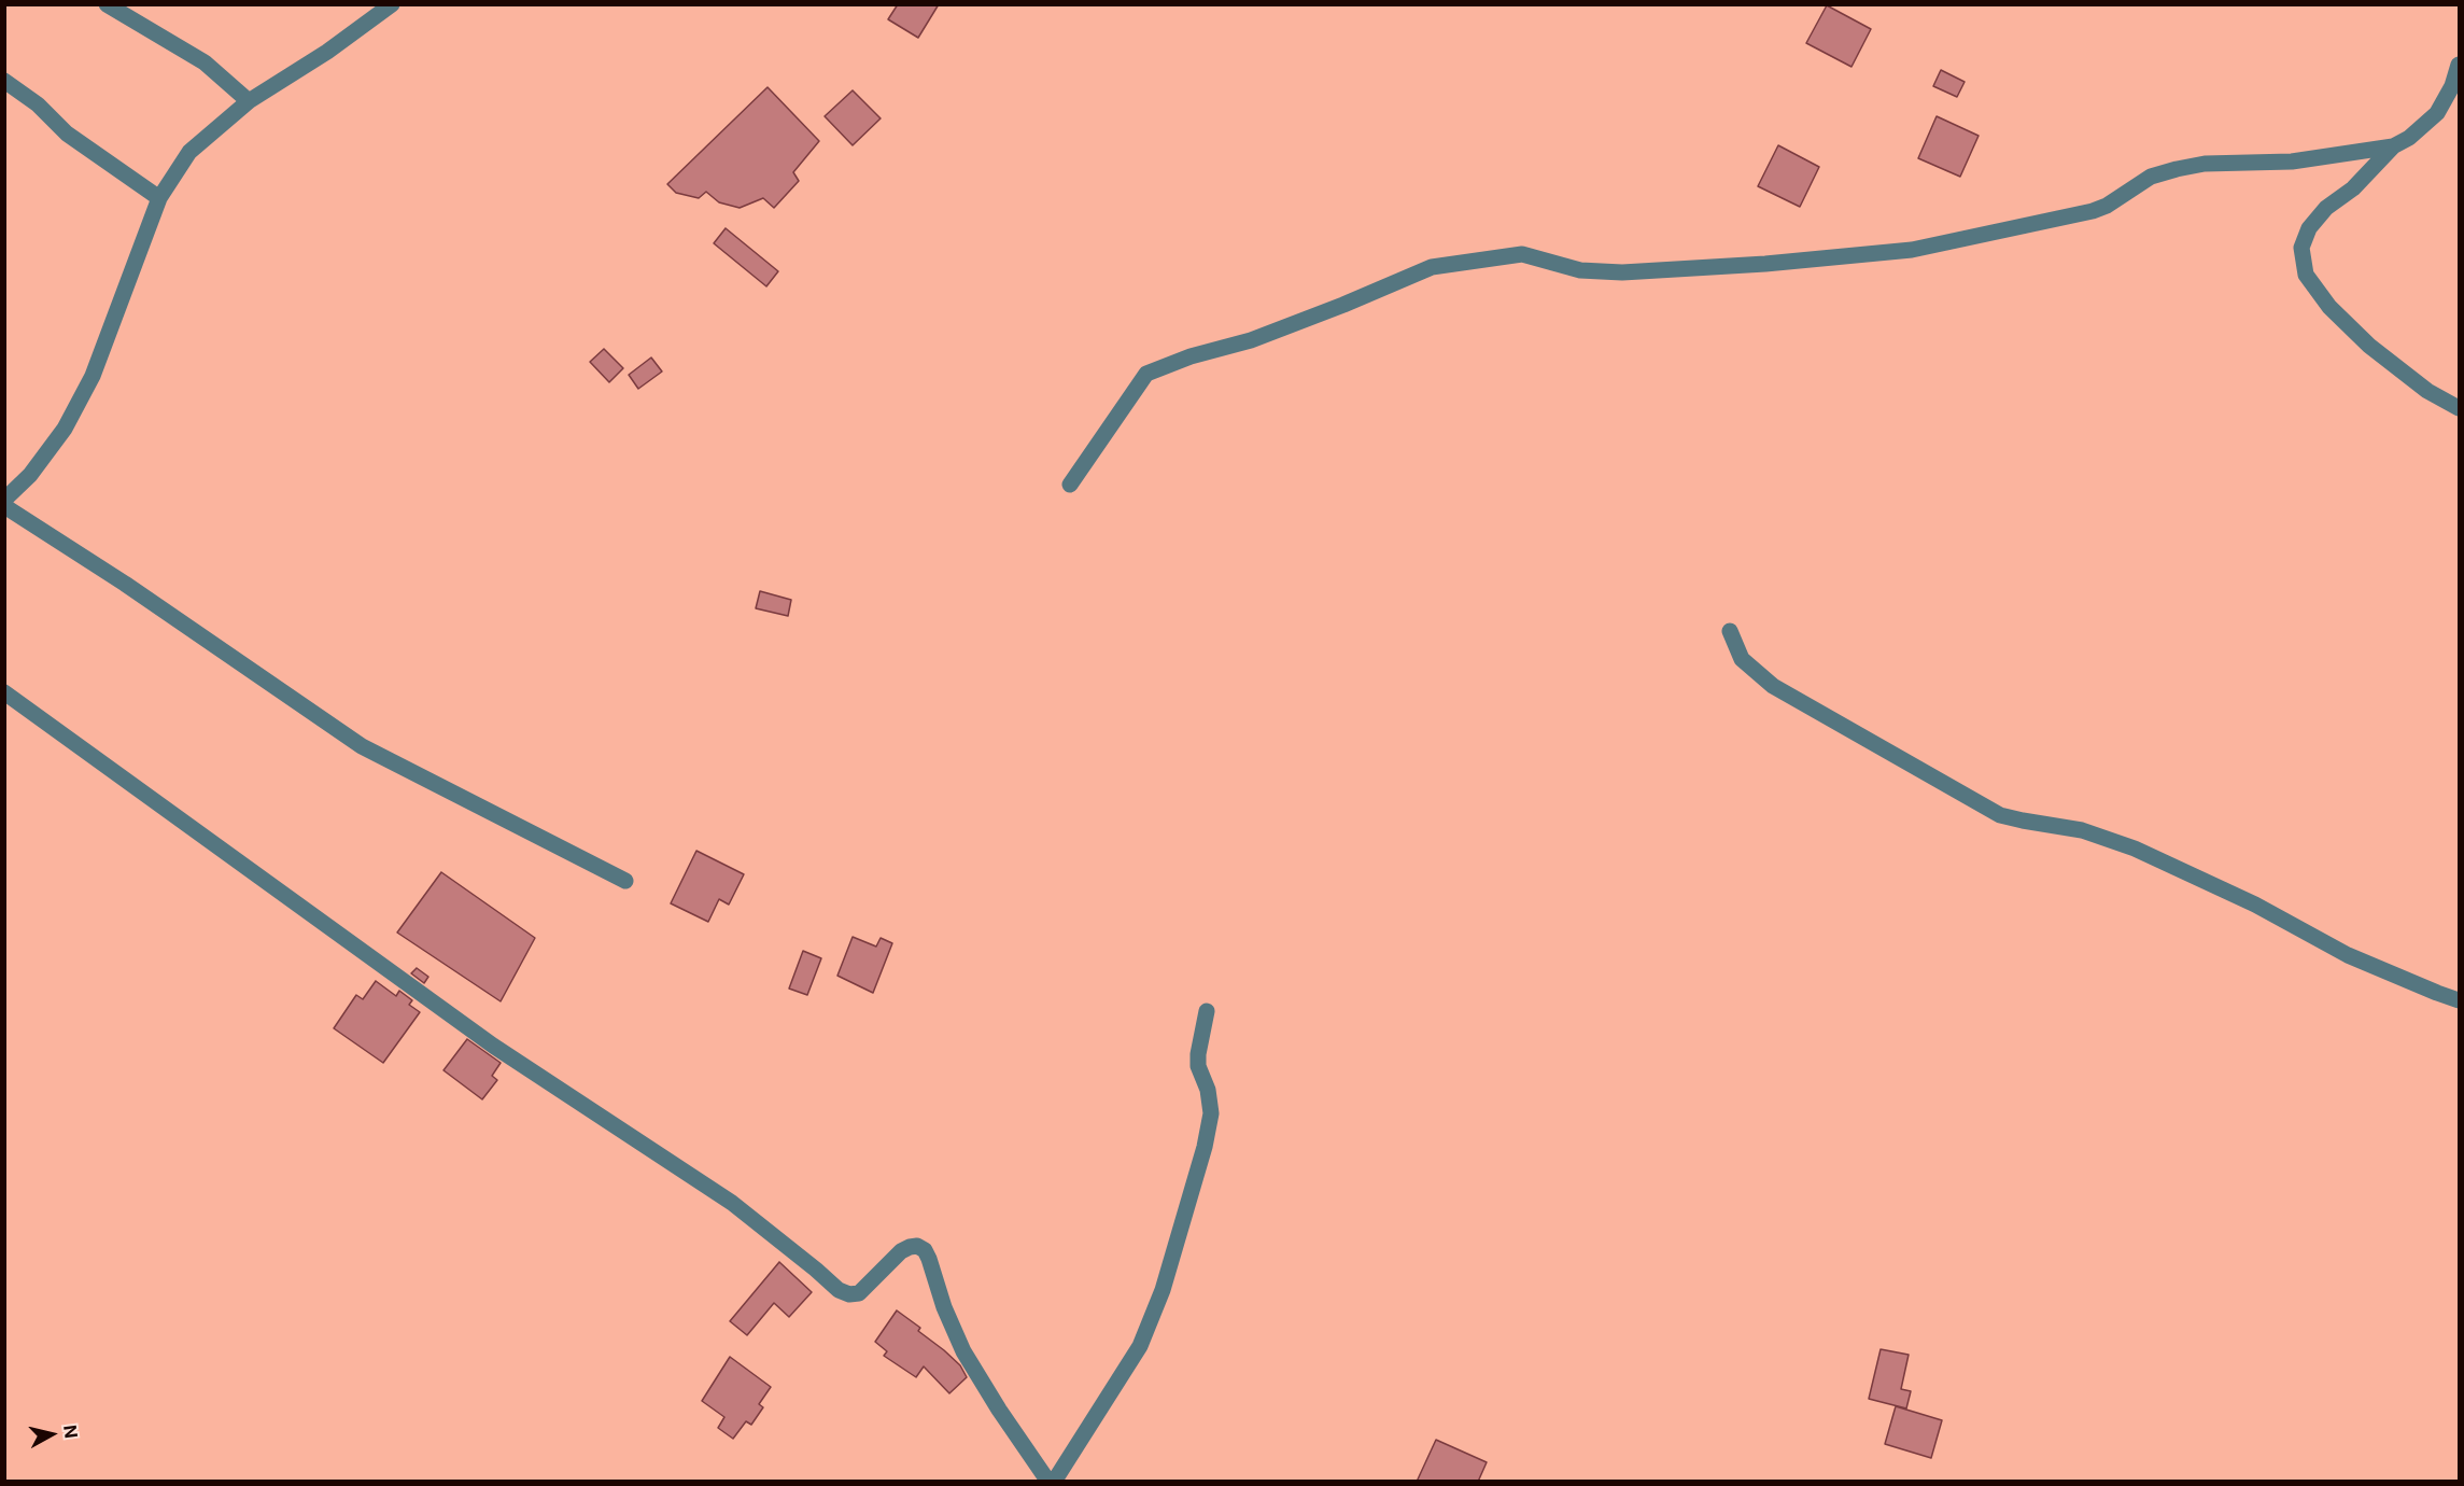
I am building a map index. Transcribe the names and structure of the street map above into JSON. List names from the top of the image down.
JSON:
{
  "north": "right"
}
